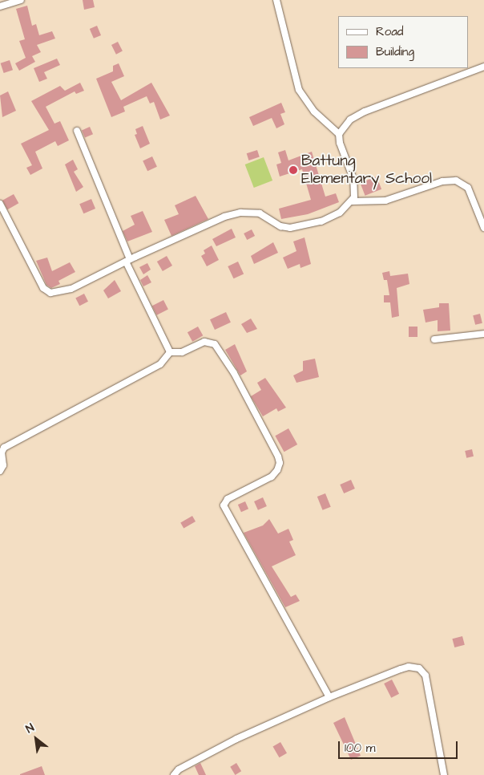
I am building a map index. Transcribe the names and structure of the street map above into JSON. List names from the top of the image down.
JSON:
{
  "places": ["Battung Elementary School"],
  "legend": ["Road", "Building"],
  "scale_bar": "100 m",
  "north": "top left"
}
